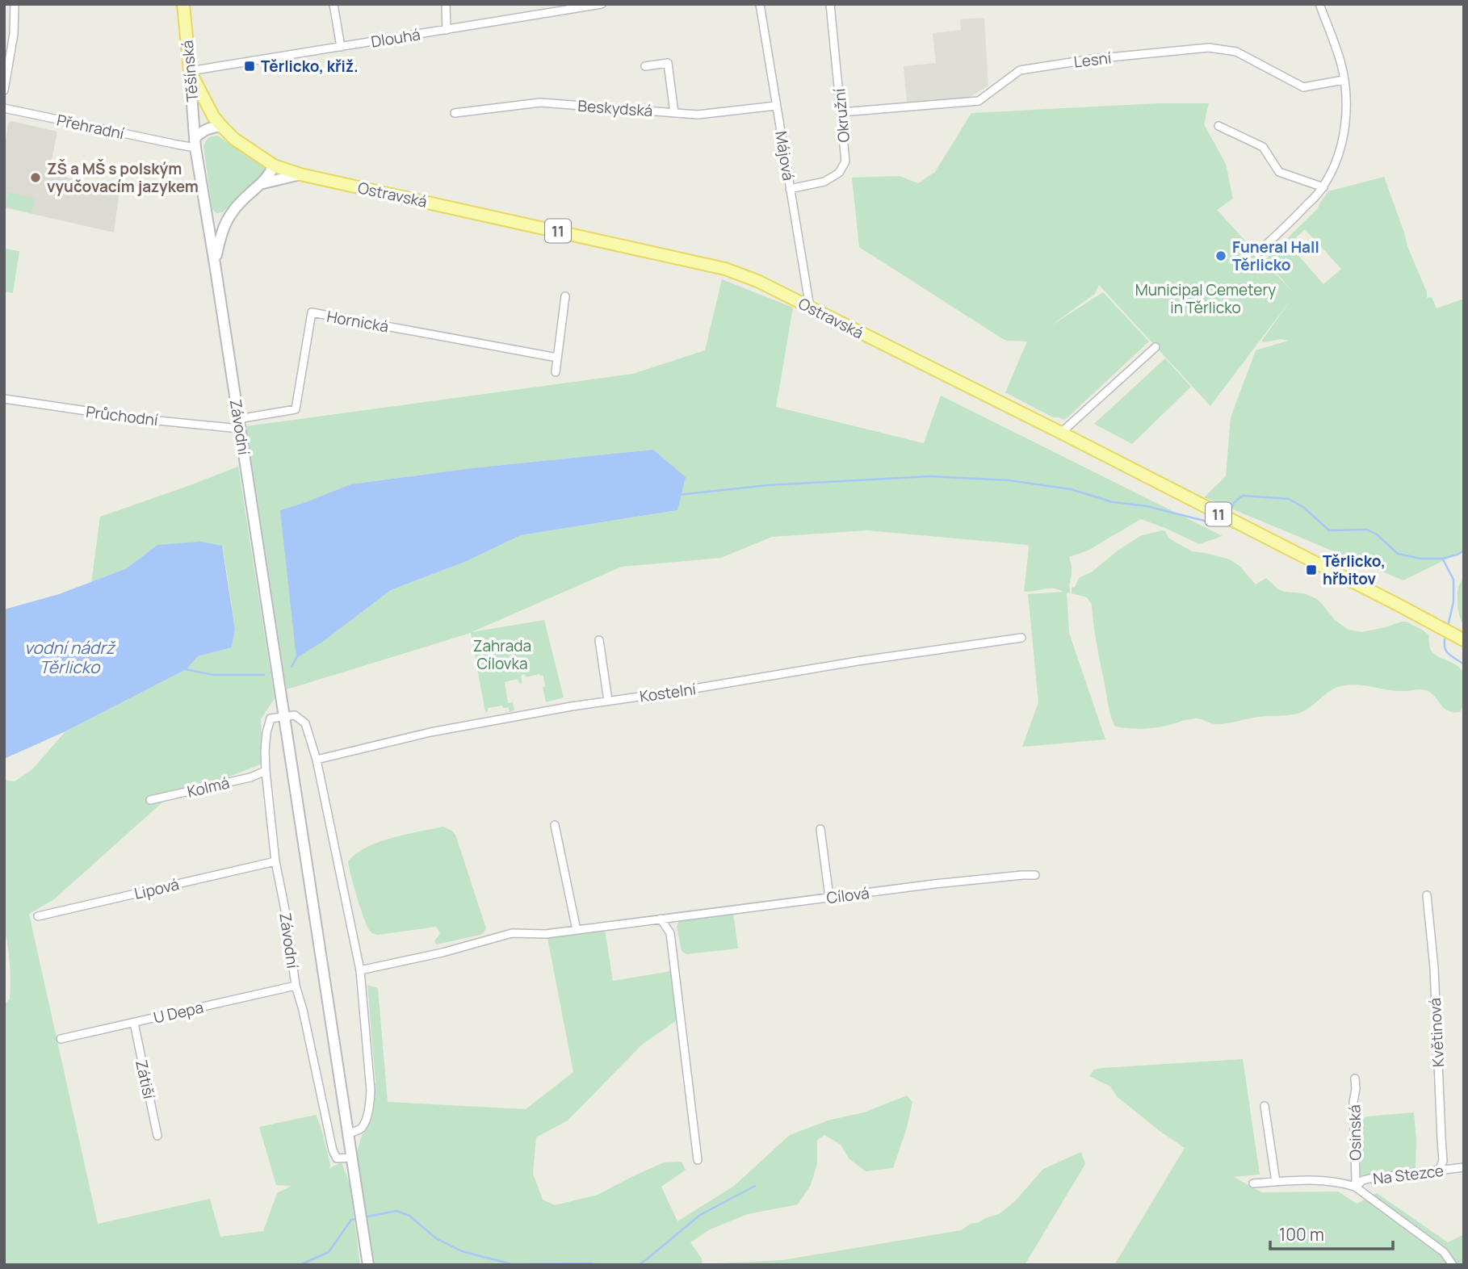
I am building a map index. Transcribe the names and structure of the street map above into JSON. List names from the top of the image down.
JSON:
{
  "streets": {
    "main road": [
      "Těšínská",
      "Ostravská",
      "11",
      "Závodní"
    ],
    "street": [
      "Dlouhá",
      "Lesní",
      "Beskydská",
      "Okružní",
      "Přehradní",
      "Májová",
      "Hornická",
      "Průchodní",
      "Kostelní",
      "Kolmá",
      "Lipová",
      "Cílová",
      "U Depa",
      "Květinová",
      "Zátiší",
      "Osinská",
      "Na Stezce"
    ]
  },
  "crossings": [
    ["Dlouhá", "Těšínská"],
    ["Dlouhá", "Ostravská"],
    ["Lesní", "Okružní"],
    ["Těšínská", "Přehradní"],
    ["Těšínská", "Ostravská"],
    ["Těšínská", "Závodní"],
    ["Beskydská", "Májová"],
    ["Okružní", "Májová"],
    ["Přehradní", "Závodní"],
    ["Májová", "Ostravská"],
    ["Hornická", "Průchodní"],
    ["Hornická", "Závodní"],
    ["Průchodní", "Závodní"],
    ["Závodní", "Kolmá"],
    ["Závodní", "Lipová"],
    ["Závodní", "U Depa"],
    ["U Depa", "Zátiší"],
    ["Květinová", "Na Stezce"],
    ["Osinská", "Na Stezce"]
  ],
  "water": ["vodní nádrž Těrlicko"],
  "parks": ["Municipal Cemetery in Těrlicko", "Zahrada Cílovka"],
  "places": {
    "transit": ["Těrlicko, křiž.", "Těrlicko, hřbitov"],
    "other": ["ZŠ a MŠ s polským vyučovacím jazykem", "Funeral Hall Těrlicko"]
  },
  "scale_bar": "100 m"
}
